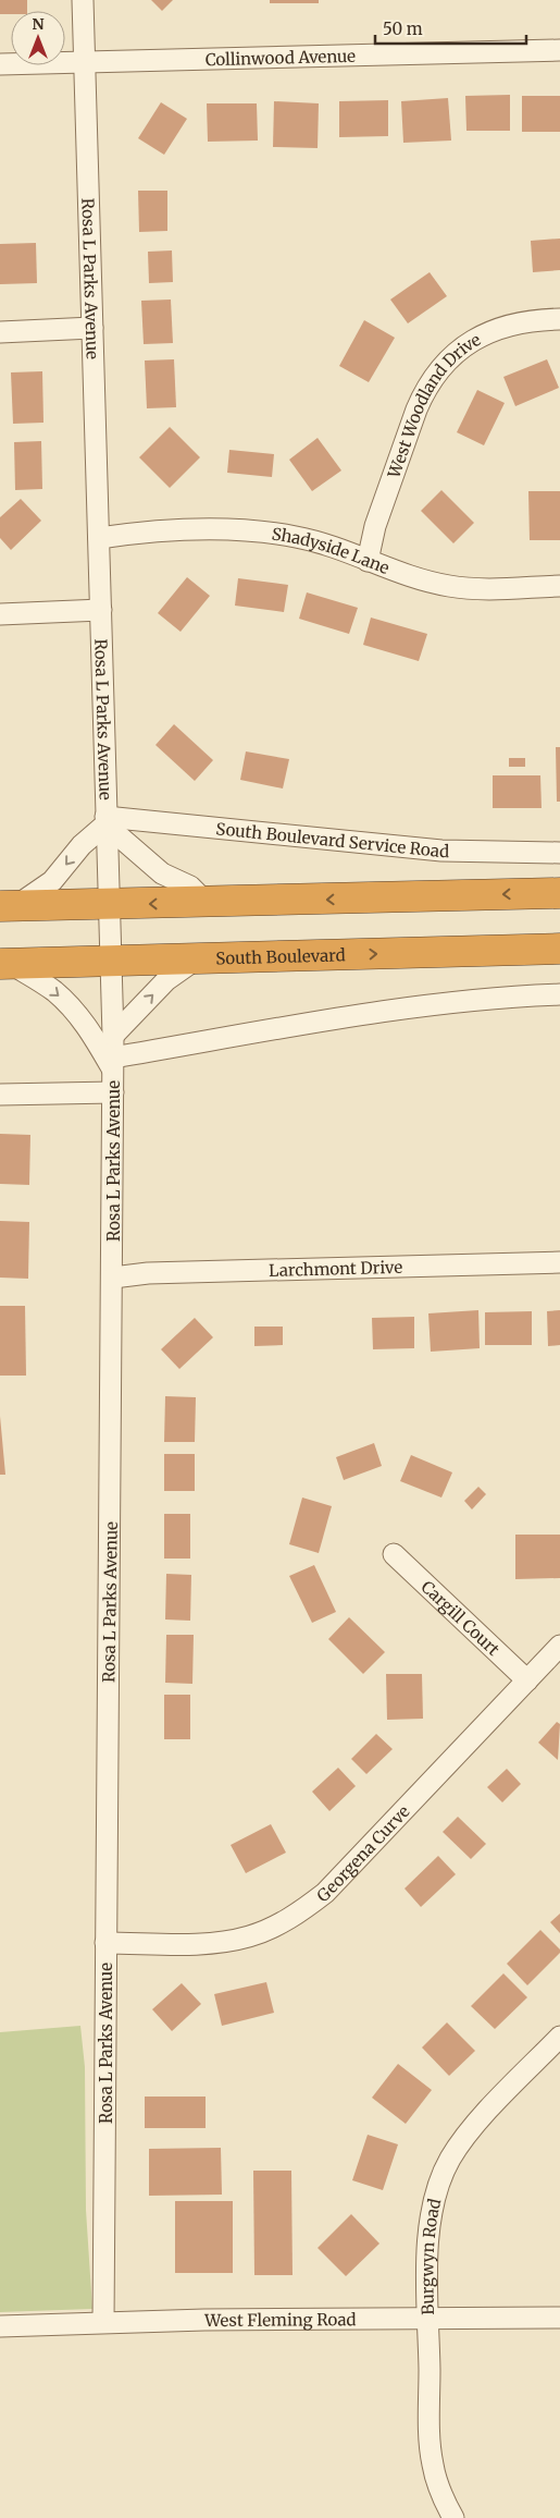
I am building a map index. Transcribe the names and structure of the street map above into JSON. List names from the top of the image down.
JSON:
{
  "streets": {
    "highway": ["South Boulevard"],
    "street": [
      "Collinwood Avenue",
      "Rosa L Parks Avenue",
      "West Woodland Drive",
      "Shadyside Lane",
      "South Boulevard Service Road",
      "Larchmont Drive",
      "Cargill Court",
      "Georgena Curve",
      "Burgwyn Road",
      "West Fleming Road"
    ]
  },
  "crossings": [
    ["Collinwood Avenue", "Rosa L Parks Avenue"],
    ["Rosa L Parks Avenue", "Shadyside Lane"],
    ["Rosa L Parks Avenue", "South Boulevard Service Road"],
    ["Rosa L Parks Avenue", "South Boulevard"],
    ["Rosa L Parks Avenue", "Larchmont Drive"],
    ["Rosa L Parks Avenue", "Georgena Curve"],
    ["Rosa L Parks Avenue", "West Fleming Road"],
    ["West Woodland Drive", "Shadyside Lane"],
    ["Cargill Court", "Georgena Curve"],
    ["Burgwyn Road", "West Fleming Road"]
  ],
  "scale_bar": "50 m",
  "north": "top"
}
